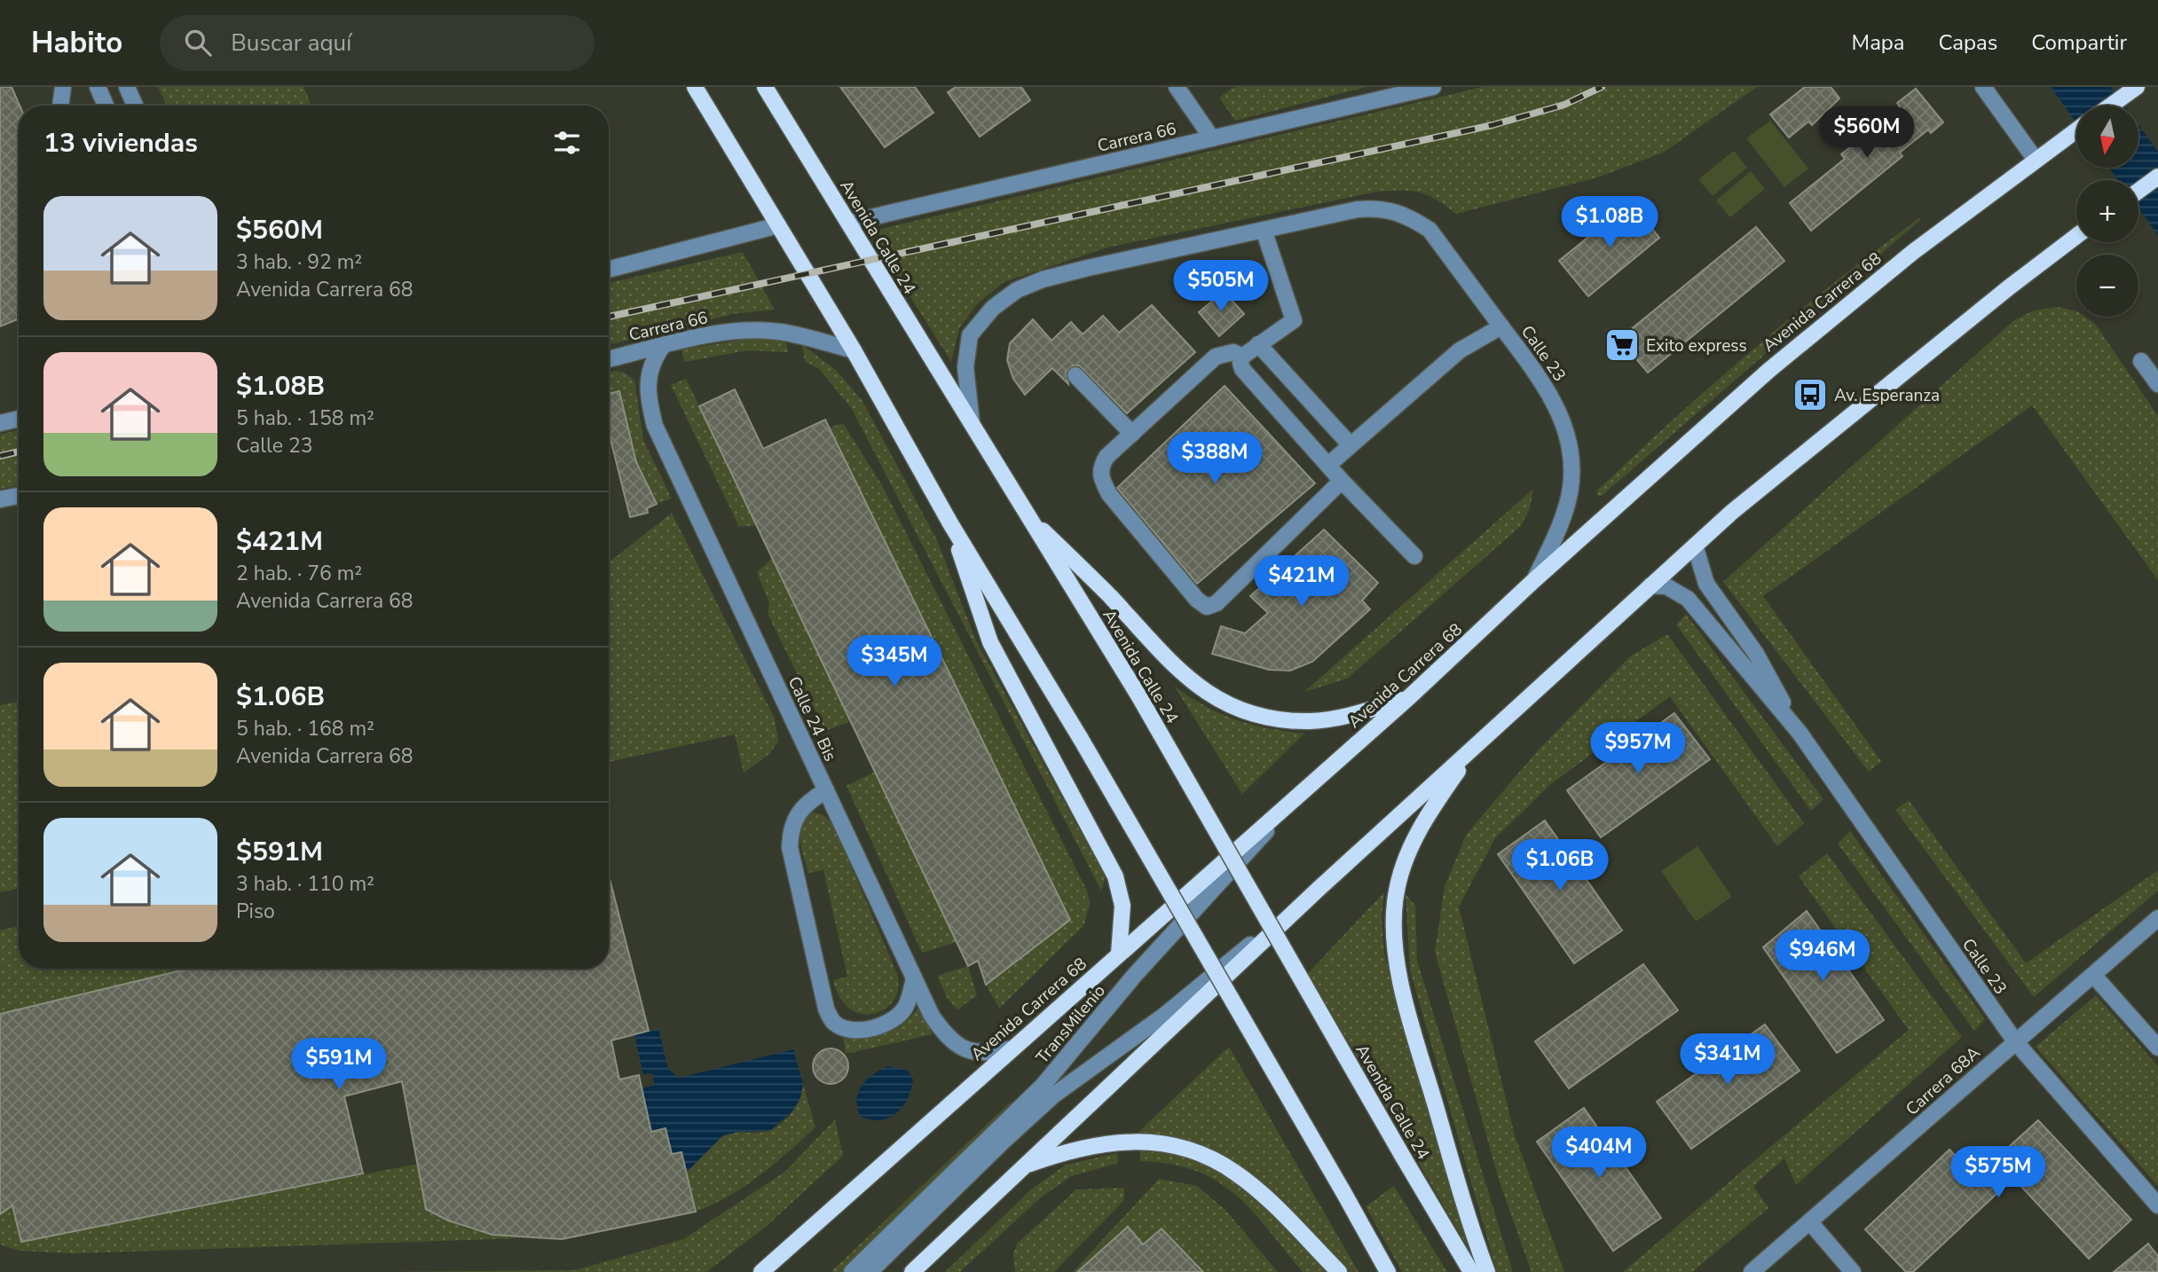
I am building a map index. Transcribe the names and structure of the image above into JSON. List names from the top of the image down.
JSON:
{
  "streets": {
    "main road": ["Avenida Calle 24", "Avenida Carrera 68"],
    "street": [
      "Carrera 66",
      "Calle 23",
      "Calle 24 Bis",
      "TransMilenio",
      "Carrera 68A"
    ]
  },
  "crossings": [
    ["Carrera 66", "Avenida Calle 24"],
    ["Carrera 66", "Calle 24 Bis"],
    ["Avenida Carrera 68", "Calle 23"],
    ["Avenida Carrera 68", "Calle 24 Bis"],
    ["Avenida Carrera 68", "TransMilenio"],
    ["Calle 23", "Carrera 68A"]
  ],
  "places": {
    "supermarket": ["Exito express"],
    "bus stop": ["Av. Esperanza"]
  },
  "north": "bottom",
  "page": {
    "header": "Habito",
    "search": "Buscar aquí",
    "nav": ["Mapa", "Capas", "Compartir"],
    "map_buttons": ["+", "−"],
    "heading": "13 viviendas",
    "price": [
      "$560M",
      "$1.08B",
      "$505M",
      "$388M",
      "$421M",
      "$345M",
      "$957M",
      "$1.06B",
      "$946M",
      "$341M",
      "$591M",
      "$404M",
      "$575M"
    ],
    "list": [
      {
        "name": "$560M",
        "note": "3 hab. · 92 m² · Avenida Carrera 68"
      },
      {
        "name": "$1.08B",
        "note": "5 hab. · 158 m² · Calle 23"
      },
      {
        "name": "$421M",
        "note": "2 hab. · 76 m² · Avenida Carrera 68"
      },
      {
        "name": "$1.06B",
        "note": "5 hab. · 168 m² · Avenida Carrera 68"
      },
      {
        "name": "$591M",
        "note": "3 hab. · 110 m² · Piso"
      }
    ]
  }
}
